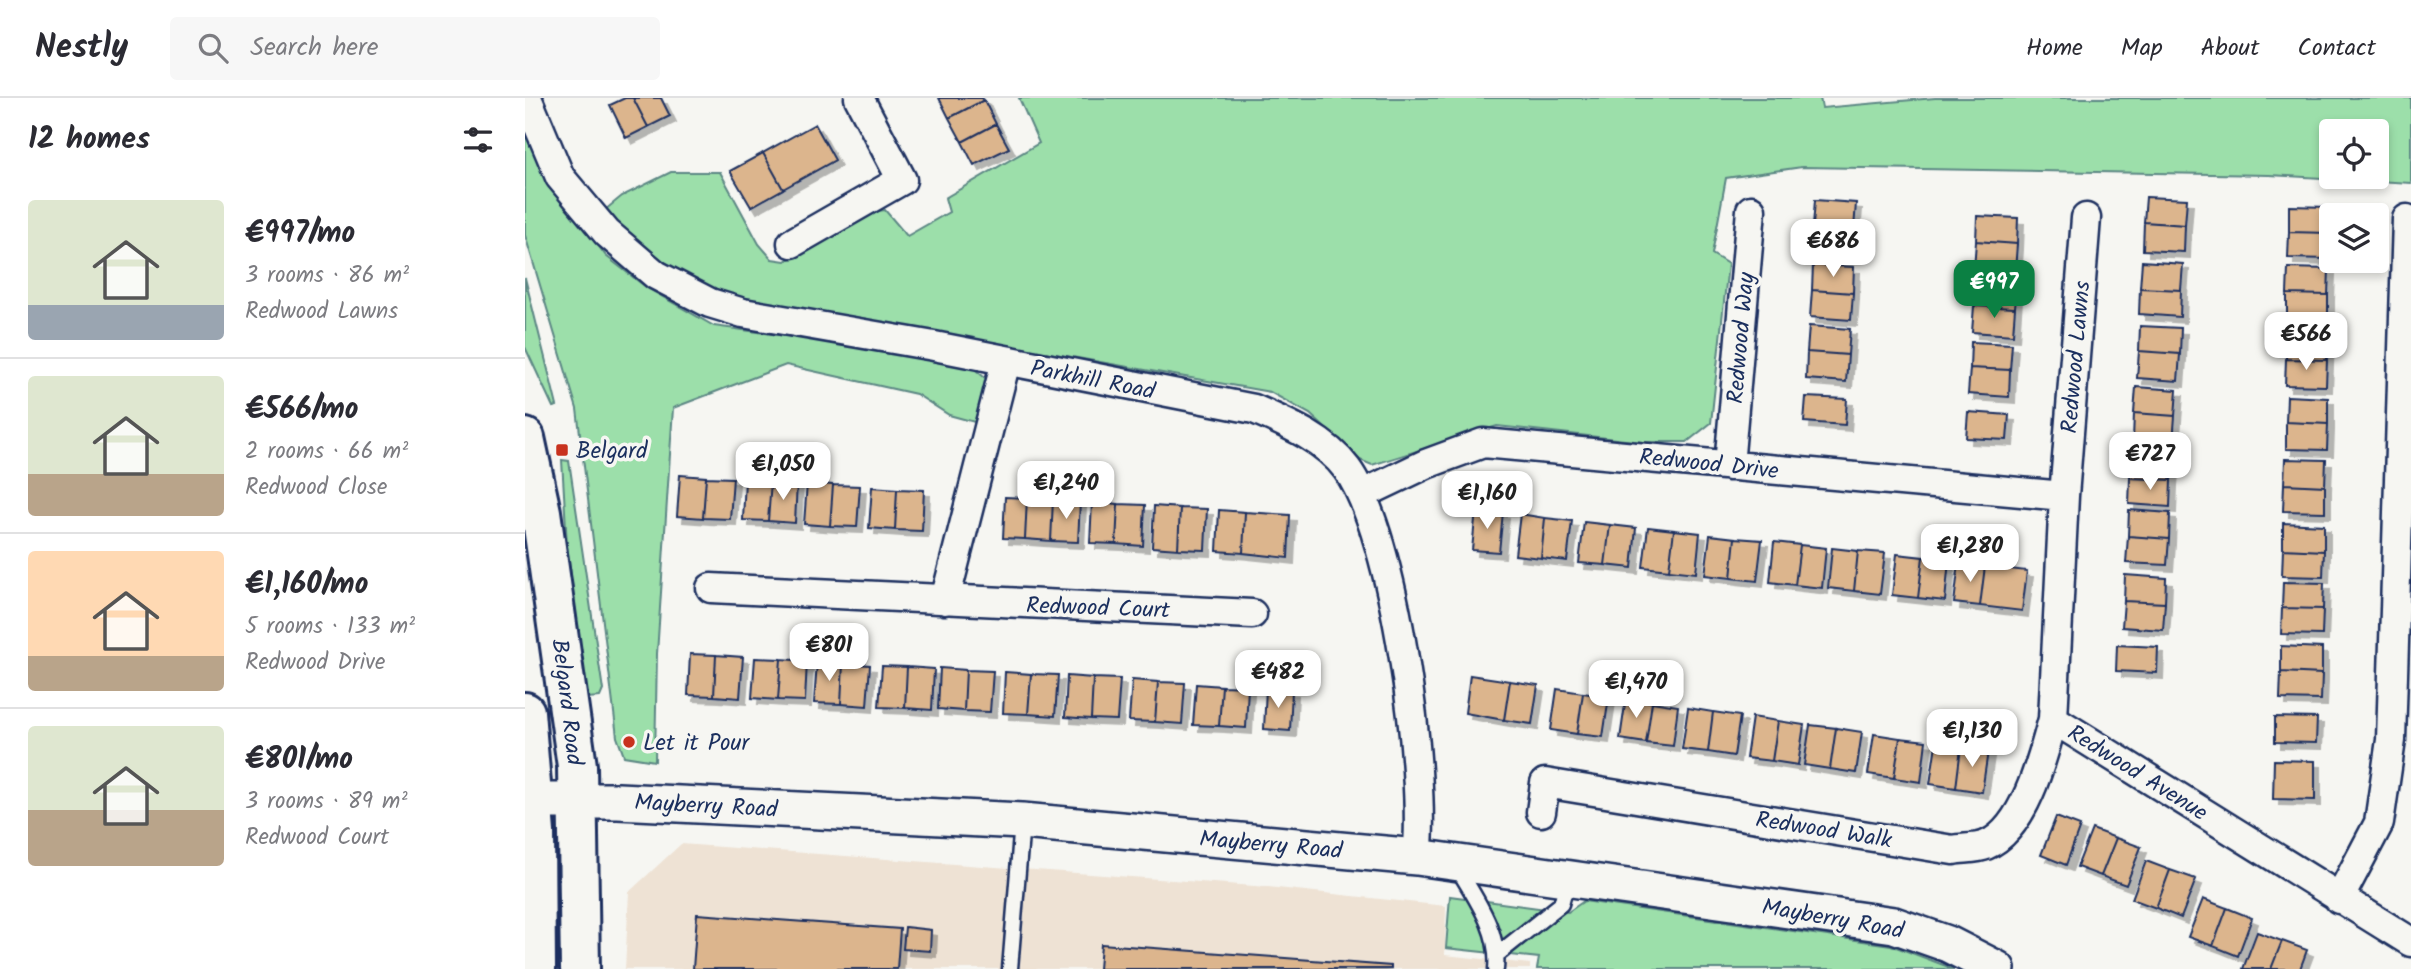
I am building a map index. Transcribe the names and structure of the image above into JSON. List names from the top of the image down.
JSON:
{
  "streets": {
    "main road": ["Belgard Road"],
    "street": [
      "Redwood Way",
      "Redwood Lawns",
      "Parkhill Road",
      "Redwood Drive",
      "Redwood Court",
      "Redwood Avenue",
      "Mayberry Road",
      "Redwood Walk"
    ]
  },
  "crossings": [
    ["Redwood Way", "Redwood Drive"],
    ["Redwood Lawns", "Redwood Drive"],
    ["Redwood Lawns", "Redwood Avenue"],
    ["Parkhill Road", "Redwood Drive"],
    ["Parkhill Road", "Mayberry Road"],
    ["Redwood Drive", "Redwood Avenue"],
    ["Belgard Road", "Mayberry Road"],
    ["Redwood Avenue", "Redwood Walk"]
  ],
  "places": {
    "transit": ["Belgard"],
    "other": ["Let it Pour"]
  },
  "page": {
    "header": "Nestly",
    "search": "Search here",
    "nav": [
      "Home",
      "Map",
      "About",
      "Contact"
    ],
    "heading": "12 homes",
    "list": [
      {
        "name": "€997/mo",
        "note": "3 rooms · 86 m² · Redwood Lawns"
      },
      {
        "name": "€566/mo",
        "note": "2 rooms · 66 m² · Redwood Close"
      },
      {
        "name": "€1,160/mo",
        "note": "5 rooms · 133 m² · Redwood Drive"
      },
      {
        "name": "€801/mo",
        "note": "3 rooms · 89 m² · Redwood Court"
      }
    ],
    "price": [
      "€686",
      "€997",
      "€566",
      "€727",
      "€1,050",
      "€1,240",
      "€1,160",
      "€1,280",
      "€801",
      "€482",
      "€1,470",
      "€1,130"
    ]
  }
}
